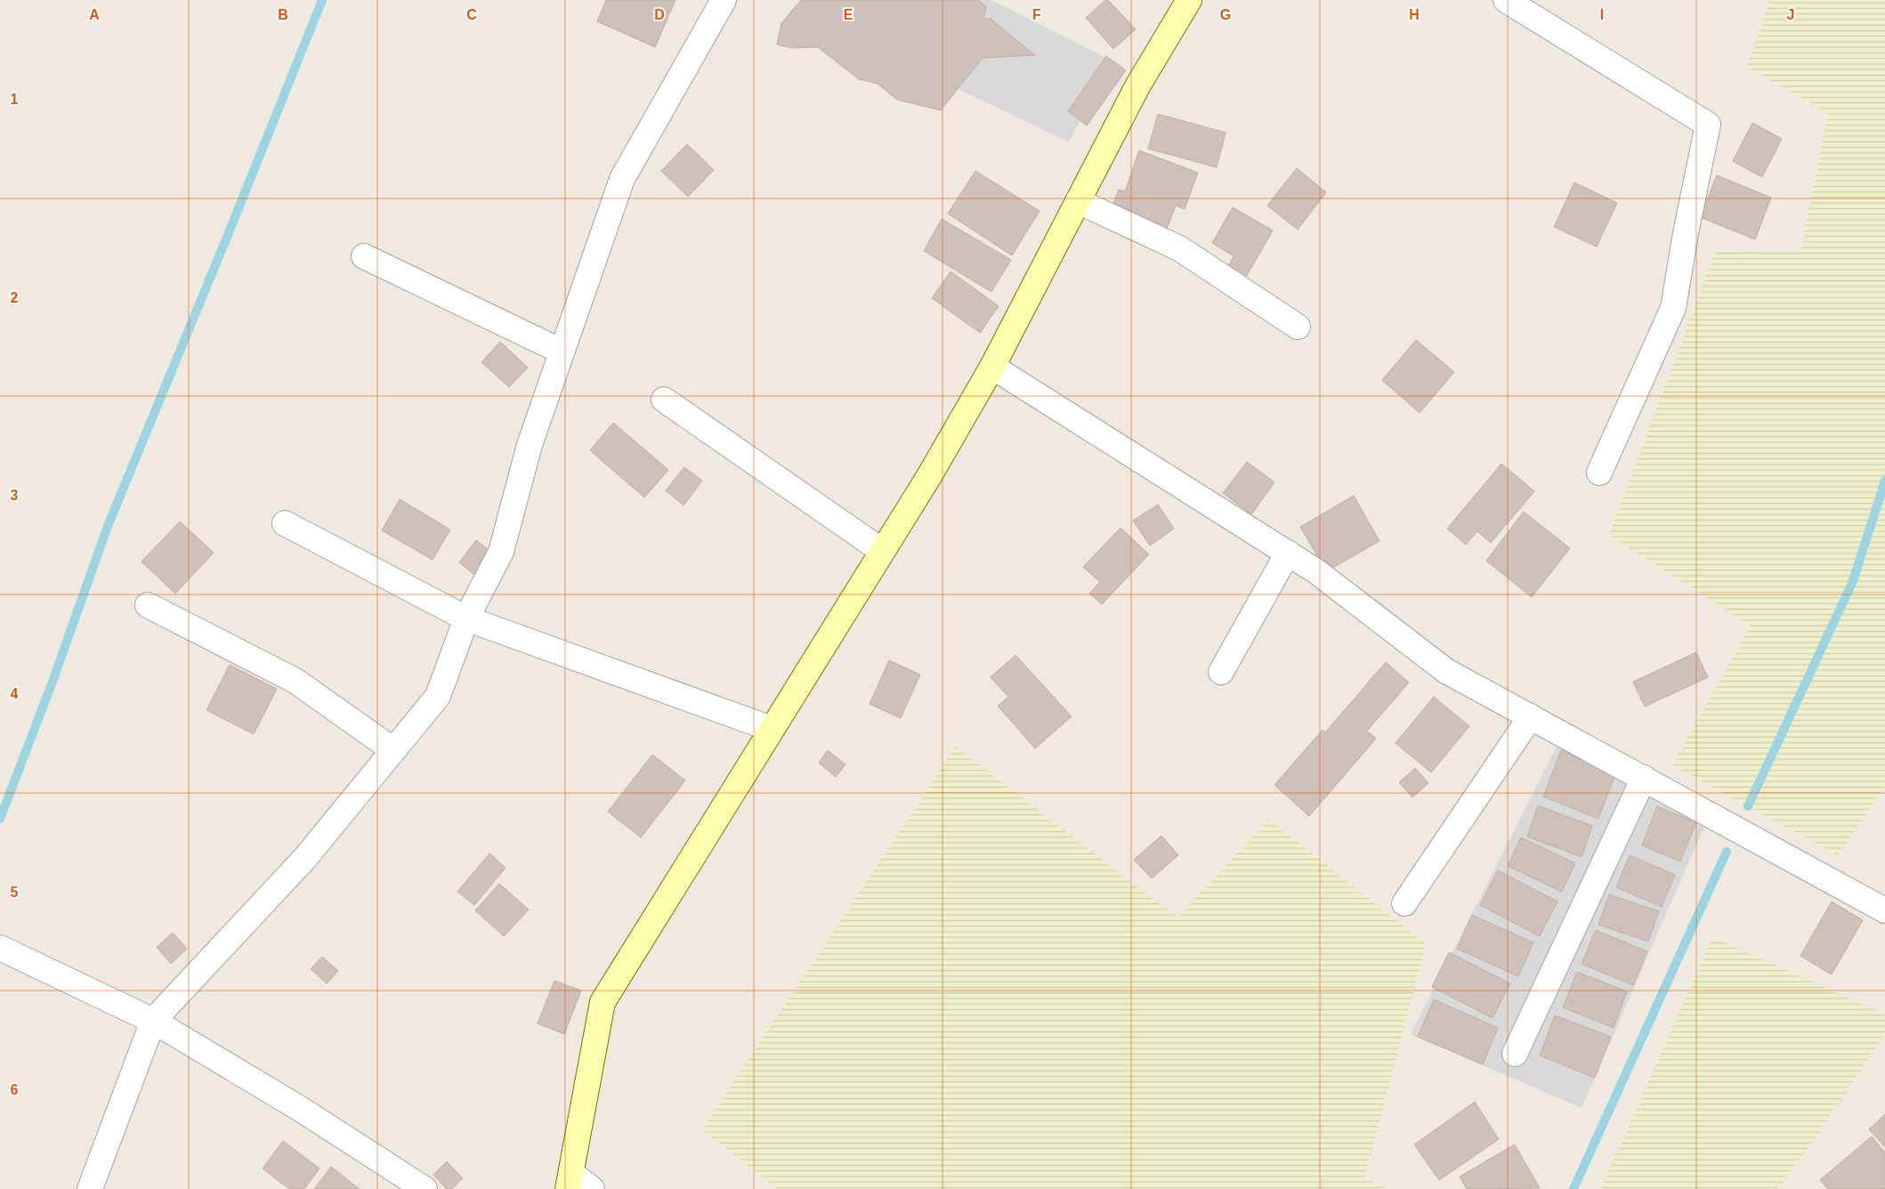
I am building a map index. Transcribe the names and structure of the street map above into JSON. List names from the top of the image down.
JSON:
{
  "grid": {
    "columns": [
      "A",
      "B",
      "C",
      "D",
      "E",
      "F",
      "G",
      "H",
      "I",
      "J"
    ],
    "rows": [
      "1",
      "2",
      "3",
      "4",
      "5",
      "6"
    ]
  }
}
